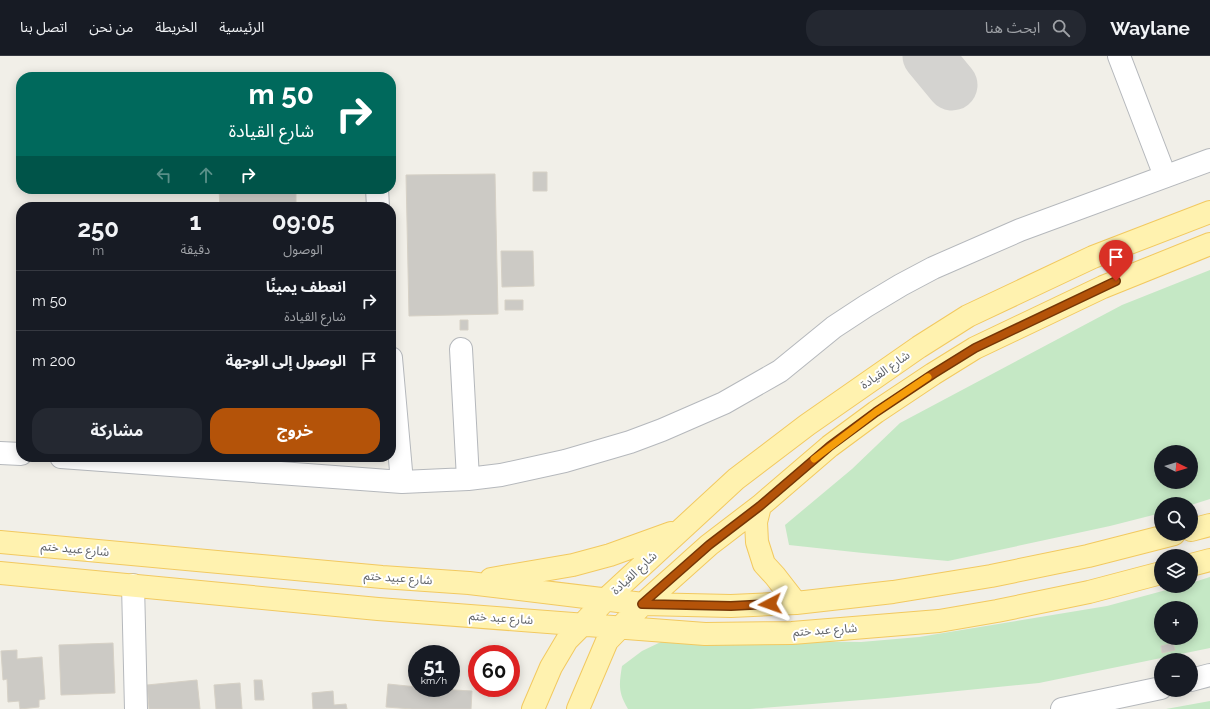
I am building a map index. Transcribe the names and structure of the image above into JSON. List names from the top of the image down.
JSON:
{
  "streets": {
    "main road": ["شارع القيادة", "شارع عبيد ختم", "شارع عبد ختم"]
  },
  "crossings": [
    ["شارع القيادة", "شارع عبيد ختم"],
    ["شارع القيادة", "شارع عبد ختم"]
  ],
  "north": "right",
  "page": {
    "header": "Waylane",
    "search": "ابحث هنا",
    "nav": [
      "الرئيسية",
      "الخريطة",
      "من نحن",
      "اتصل بنا"
    ],
    "turn": ["50 m", "شارع القيادة"],
    "eta": [
      "09:05",
      "الوصول",
      "1",
      "دقيقة",
      "250",
      "m"
    ],
    "list": [
      {
        "name": "انعطف يمينًا",
        "note": "شارع القيادة",
        "value": "50 m"
      },
      {
        "name": "الوصول إلى الوجهة",
        "value": "200 m"
      }
    ],
    "buttons": ["خروج", "مشاركة"],
    "map_buttons": ["+", "−"],
    "speed": "51 km/h",
    "limit": "60"
  }
}
